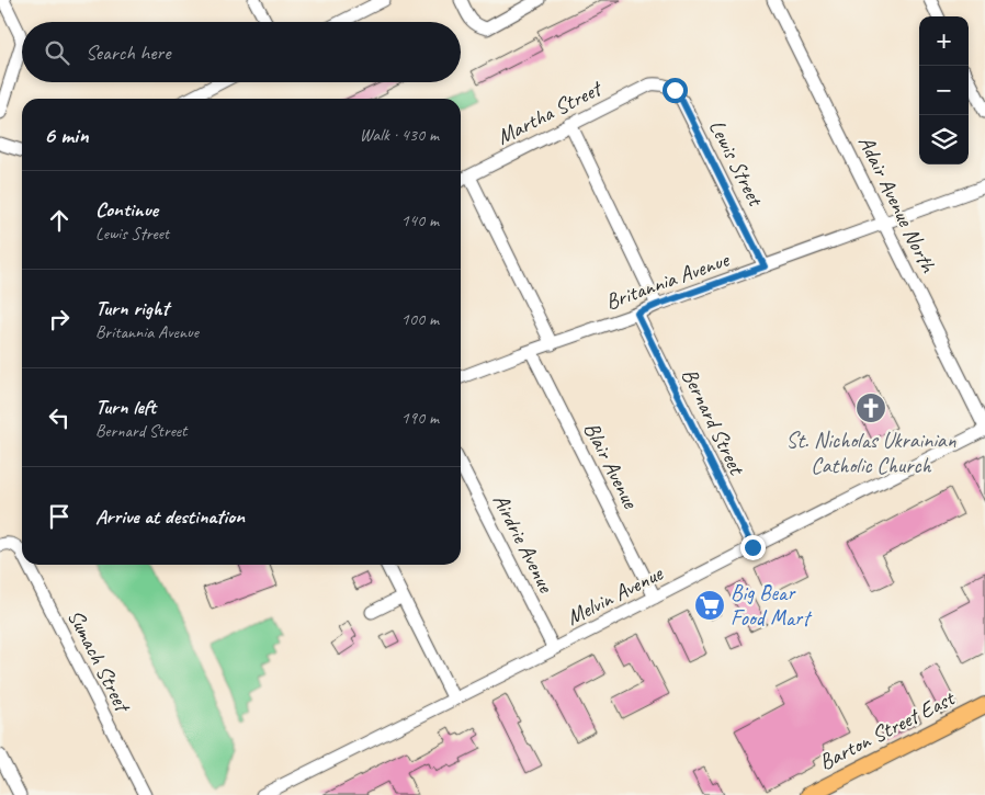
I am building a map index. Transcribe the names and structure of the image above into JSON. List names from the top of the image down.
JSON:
{
  "streets": {
    "main road": ["Barton Street East"],
    "street": [
      "Martha Street",
      "Lewis Street",
      "Adair Avenue North",
      "Britannia Avenue",
      "Bernard Street",
      "Blair Avenue",
      "Airdrie Avenue",
      "Melvin Avenue",
      "Sumach Street"
    ]
  },
  "crossings": [
    ["Martha Street", "Lewis Street"],
    ["Lewis Street", "Britannia Avenue"],
    ["Adair Avenue North", "Britannia Avenue"],
    ["Adair Avenue North", "Melvin Avenue"],
    ["Britannia Avenue", "Bernard Street"],
    ["Britannia Avenue", "Blair Avenue"],
    ["Bernard Street", "Melvin Avenue"],
    ["Blair Avenue", "Melvin Avenue"],
    ["Airdrie Avenue", "Melvin Avenue"]
  ],
  "places": {
    "church": ["St. Nicholas Ukrainian Catholic Church"],
    "supermarket": ["Big Bear Food Mart"]
  },
  "page": {
    "map_buttons": ["+", "−"],
    "search": "Search here",
    "heading": ["6 min", "Walk · 430 m"],
    "list": [
      ["Continue", "Lewis Street", "140 m"],
      ["Turn right", "Britannia Avenue", "100 m"],
      ["Turn left", "Bernard Street", "190 m"],
      "Arrive at destination"
    ]
  }
}
